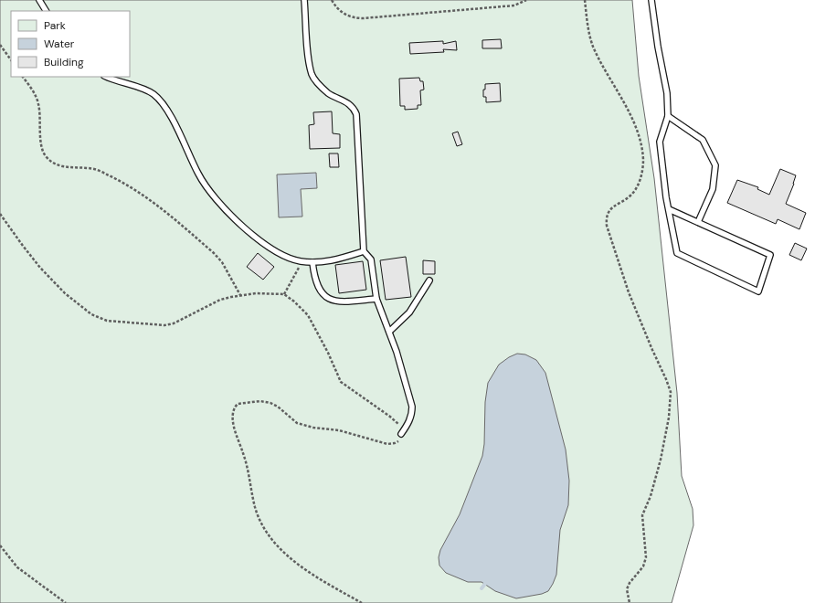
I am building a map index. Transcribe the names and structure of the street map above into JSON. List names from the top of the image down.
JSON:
{
  "legend": ["Park", "Water", "Building"]
}
